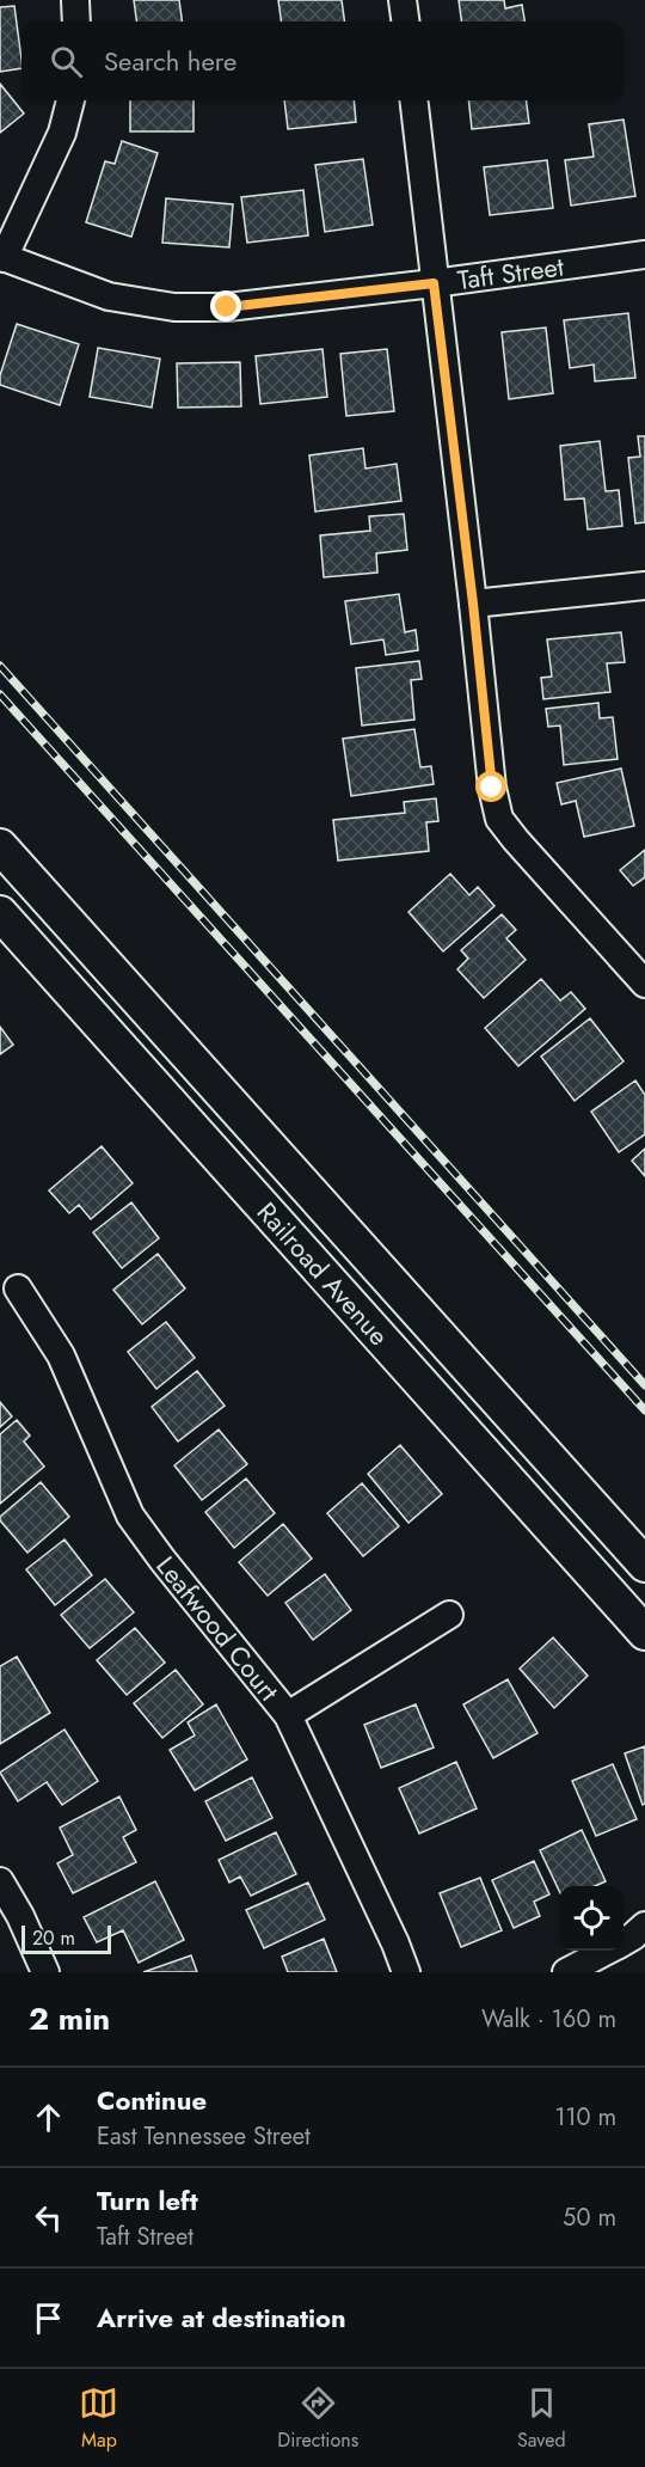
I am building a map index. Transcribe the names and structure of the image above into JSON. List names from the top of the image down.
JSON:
{
  "streets": {
    "street": ["Taft Street", "Railroad Avenue", "Leafwood Court"]
  },
  "scale_bar": "20 m",
  "page": {
    "search": "Search here",
    "scale": "20 m",
    "heading": ["2 min", "Walk · 160 m"],
    "list": [
      ["Continue", "East Tennessee Street", "110 m"],
      ["Turn left", "Taft Street", "50 m"],
      "Arrive at destination"
    ],
    "nav": ["Map", "Directions", "Saved"]
  }
}
